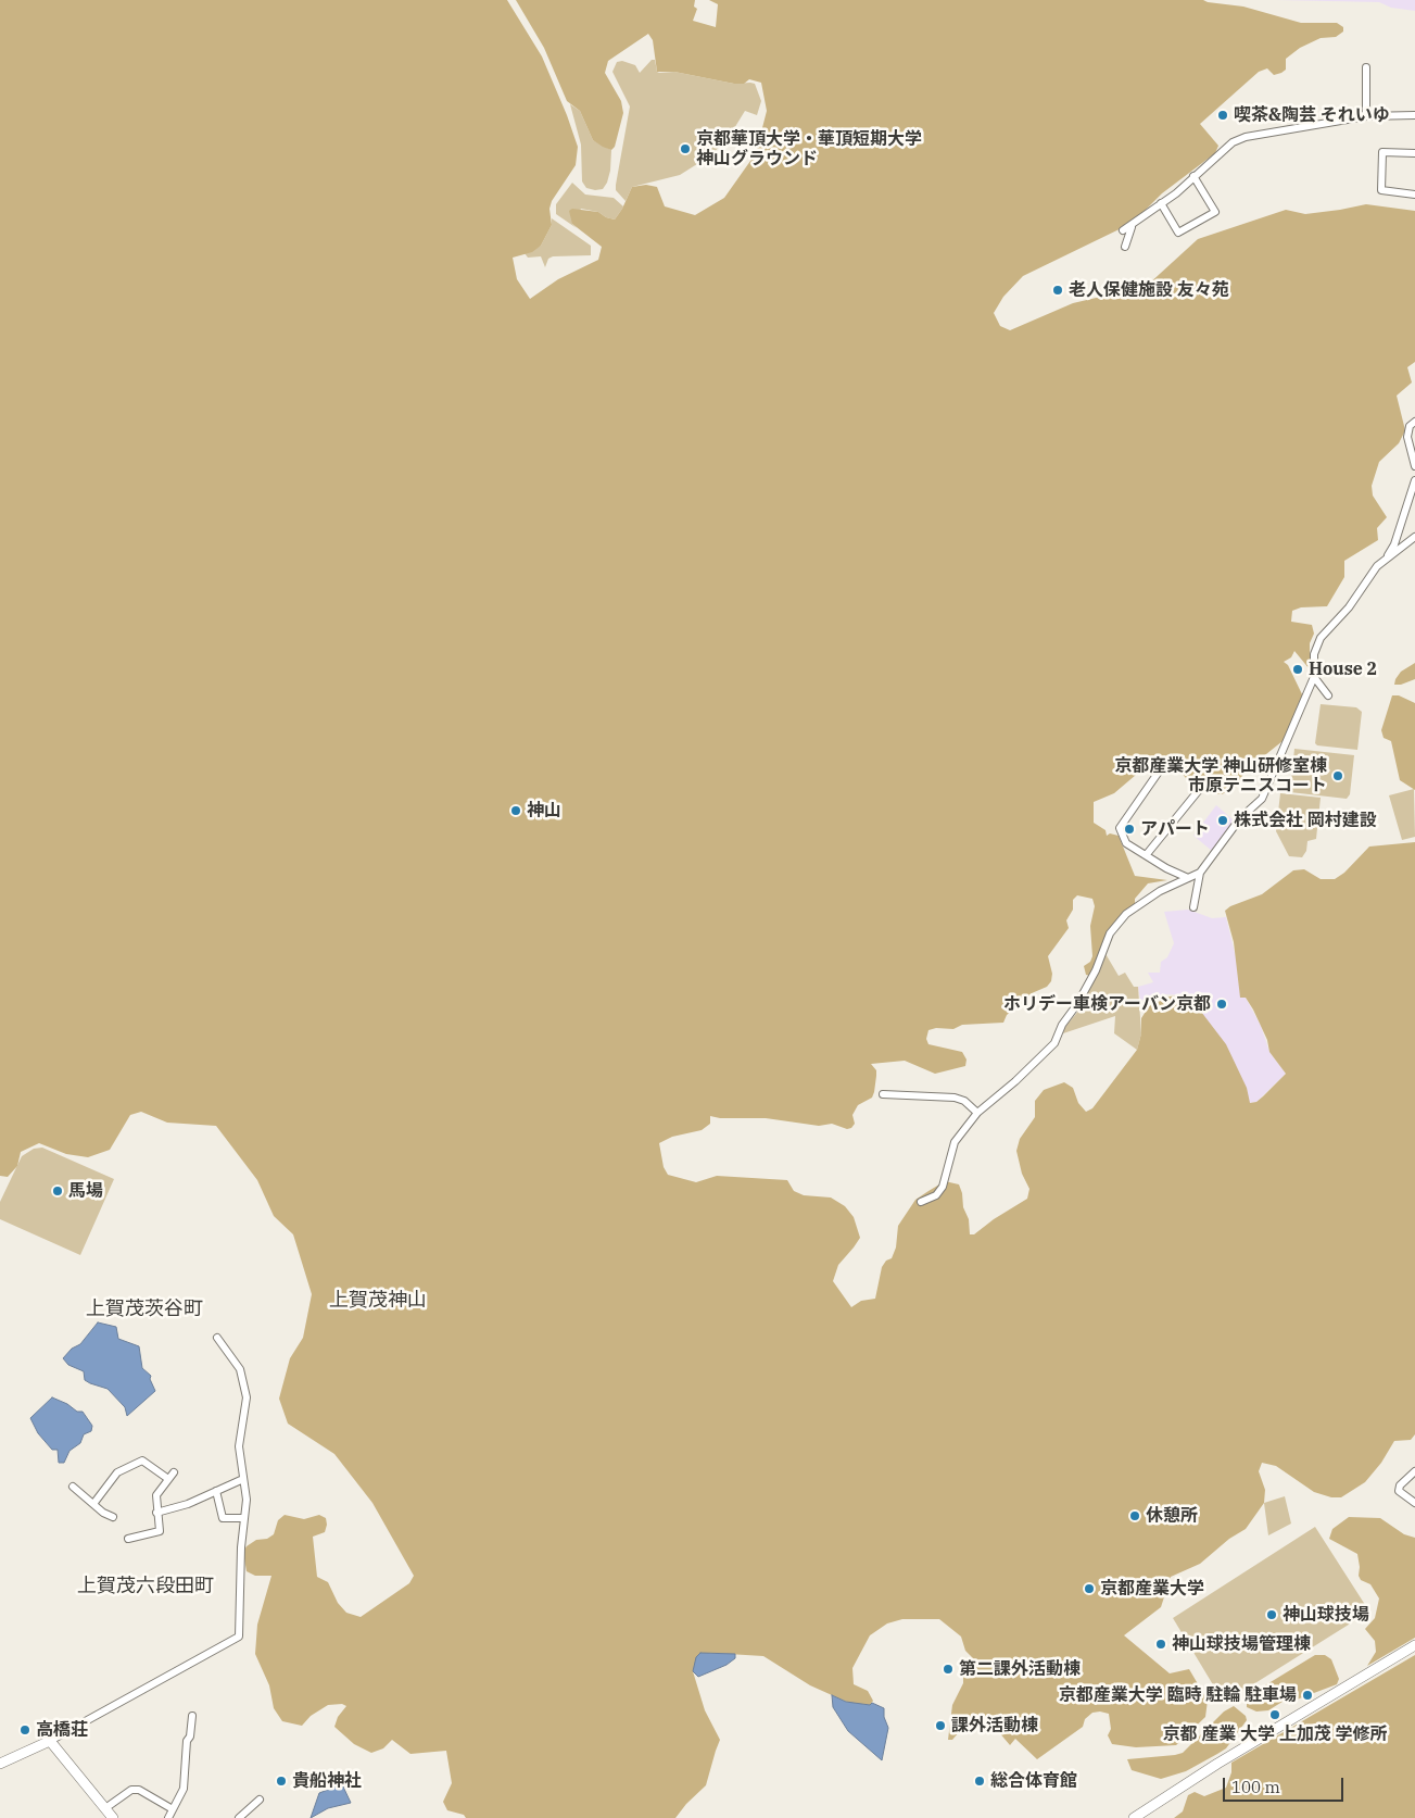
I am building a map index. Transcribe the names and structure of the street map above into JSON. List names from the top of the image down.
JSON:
{
  "districts": ["上賀茂神山", "上賀茂茨谷町", "上賀茂六段田町"],
  "places": [
    "喫茶&陶芸 それいゆ",
    "京都華頂大学・華頂短期大学 神山グラウンド",
    "老人保健施設 友々苑",
    "House 2",
    "京都産業大学 神山研修室棟 市原テニスコート",
    "神山",
    "株式会社 岡村建設",
    "アパート",
    "ホリデー車検アーバン京都",
    "馬場",
    "休憩所",
    "京都産業大学",
    "神山球技場",
    "神山球技場管理棟",
    "第二課外活動棟",
    "京都産業大学 臨時 駐輪 駐車場",
    "京都 産業 大学 上加茂 学修所",
    "課外活動棟",
    "高橋荘",
    "貴船神社",
    "総合体育館"
  ],
  "scale_bar": "100 m"
}
